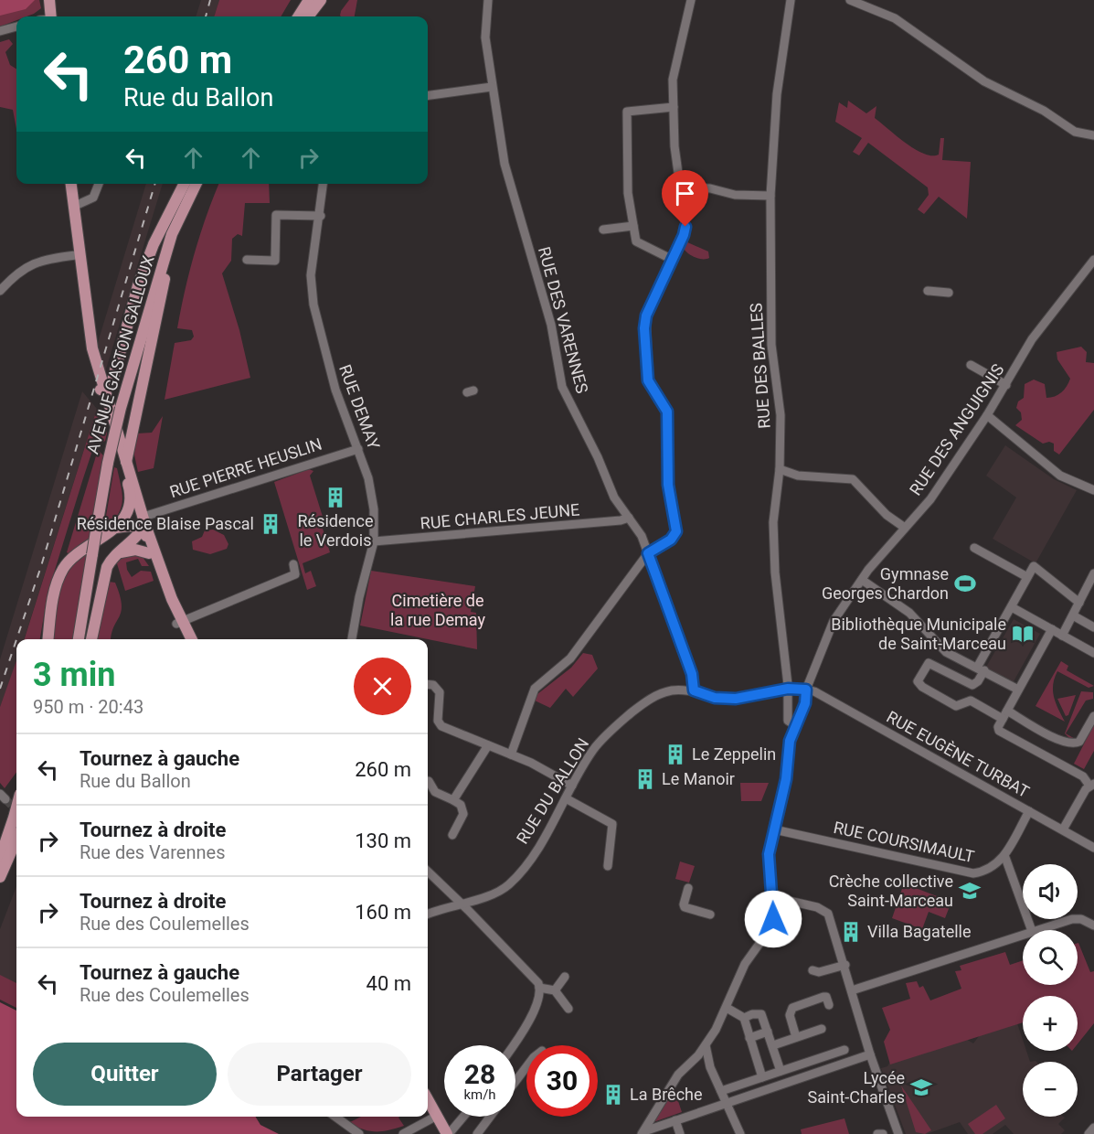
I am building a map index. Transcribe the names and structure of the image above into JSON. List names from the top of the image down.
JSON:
{
  "streets": {
    "main road": ["AVENUE GASTON GALLOUX"],
    "street": [
      "RUE DES VARENNES",
      "RUE DES BALLES",
      "RUE DEMAY",
      "RUE DES ANGUIGNIS",
      "RUE PIERRE HEUSLIN",
      "RUE CHARLES JEUNE",
      "RUE EUGÈNE TURBAT",
      "RUE DU BALLON",
      "RUE COURSIMAULT"
    ]
  },
  "crossings": [
    ["RUE DES VARENNES", "RUE CHARLES JEUNE"],
    ["RUE DES VARENNES", "RUE DU BALLON"],
    ["RUE DES BALLES", "RUE DES ANGUIGNIS"],
    ["RUE DES BALLES", "RUE DU BALLON"],
    ["RUE DEMAY", "RUE PIERRE HEUSLIN"],
    ["RUE DEMAY", "RUE CHARLES JEUNE"],
    ["RUE DES ANGUIGNIS", "RUE EUGÈNE TURBAT"],
    ["RUE DES ANGUIGNIS", "RUE DU BALLON"],
    ["RUE DES ANGUIGNIS", "RUE COURSIMAULT"],
    ["RUE EUGÈNE TURBAT", "RUE DU BALLON"],
    ["RUE EUGÈNE TURBAT", "RUE COURSIMAULT"]
  ],
  "parks": ["Cimetière de la rue Demay"],
  "places": {
    "building": [
      "Résidence le Verdois",
      "Résidence Blaise Pascal",
      "Le Zeppelin",
      "Le Manoir",
      "Villa Bagatelle",
      "La Brêche"
    ],
    "sports": ["Gymnase Georges Chardon"],
    "library": ["Bibliothèque Municipale de Saint-Marceau"],
    "school or university": ["Crèche collective Saint-Marceau", "Lycée Saint-Charles"]
  },
  "page": {
    "turn": ["260 m", "Rue du Ballon"],
    "heading": ["3 min", "950 m · 20:43"],
    "list": [
      {
        "name": "Tournez à gauche",
        "note": "Rue du Ballon",
        "value": "260 m"
      },
      {
        "name": "Tournez à droite",
        "note": "Rue des Varennes",
        "value": "130 m"
      },
      {
        "name": "Tournez à droite",
        "note": "Rue des Coulemelles",
        "value": "160 m"
      },
      {
        "name": "Tournez à gauche",
        "note": "Rue des Coulemelles",
        "value": "40 m"
      }
    ],
    "map_buttons": ["+", "−"],
    "buttons": ["Quitter", "Partager"],
    "speed": "28 km/h",
    "limit": "30"
  }
}
